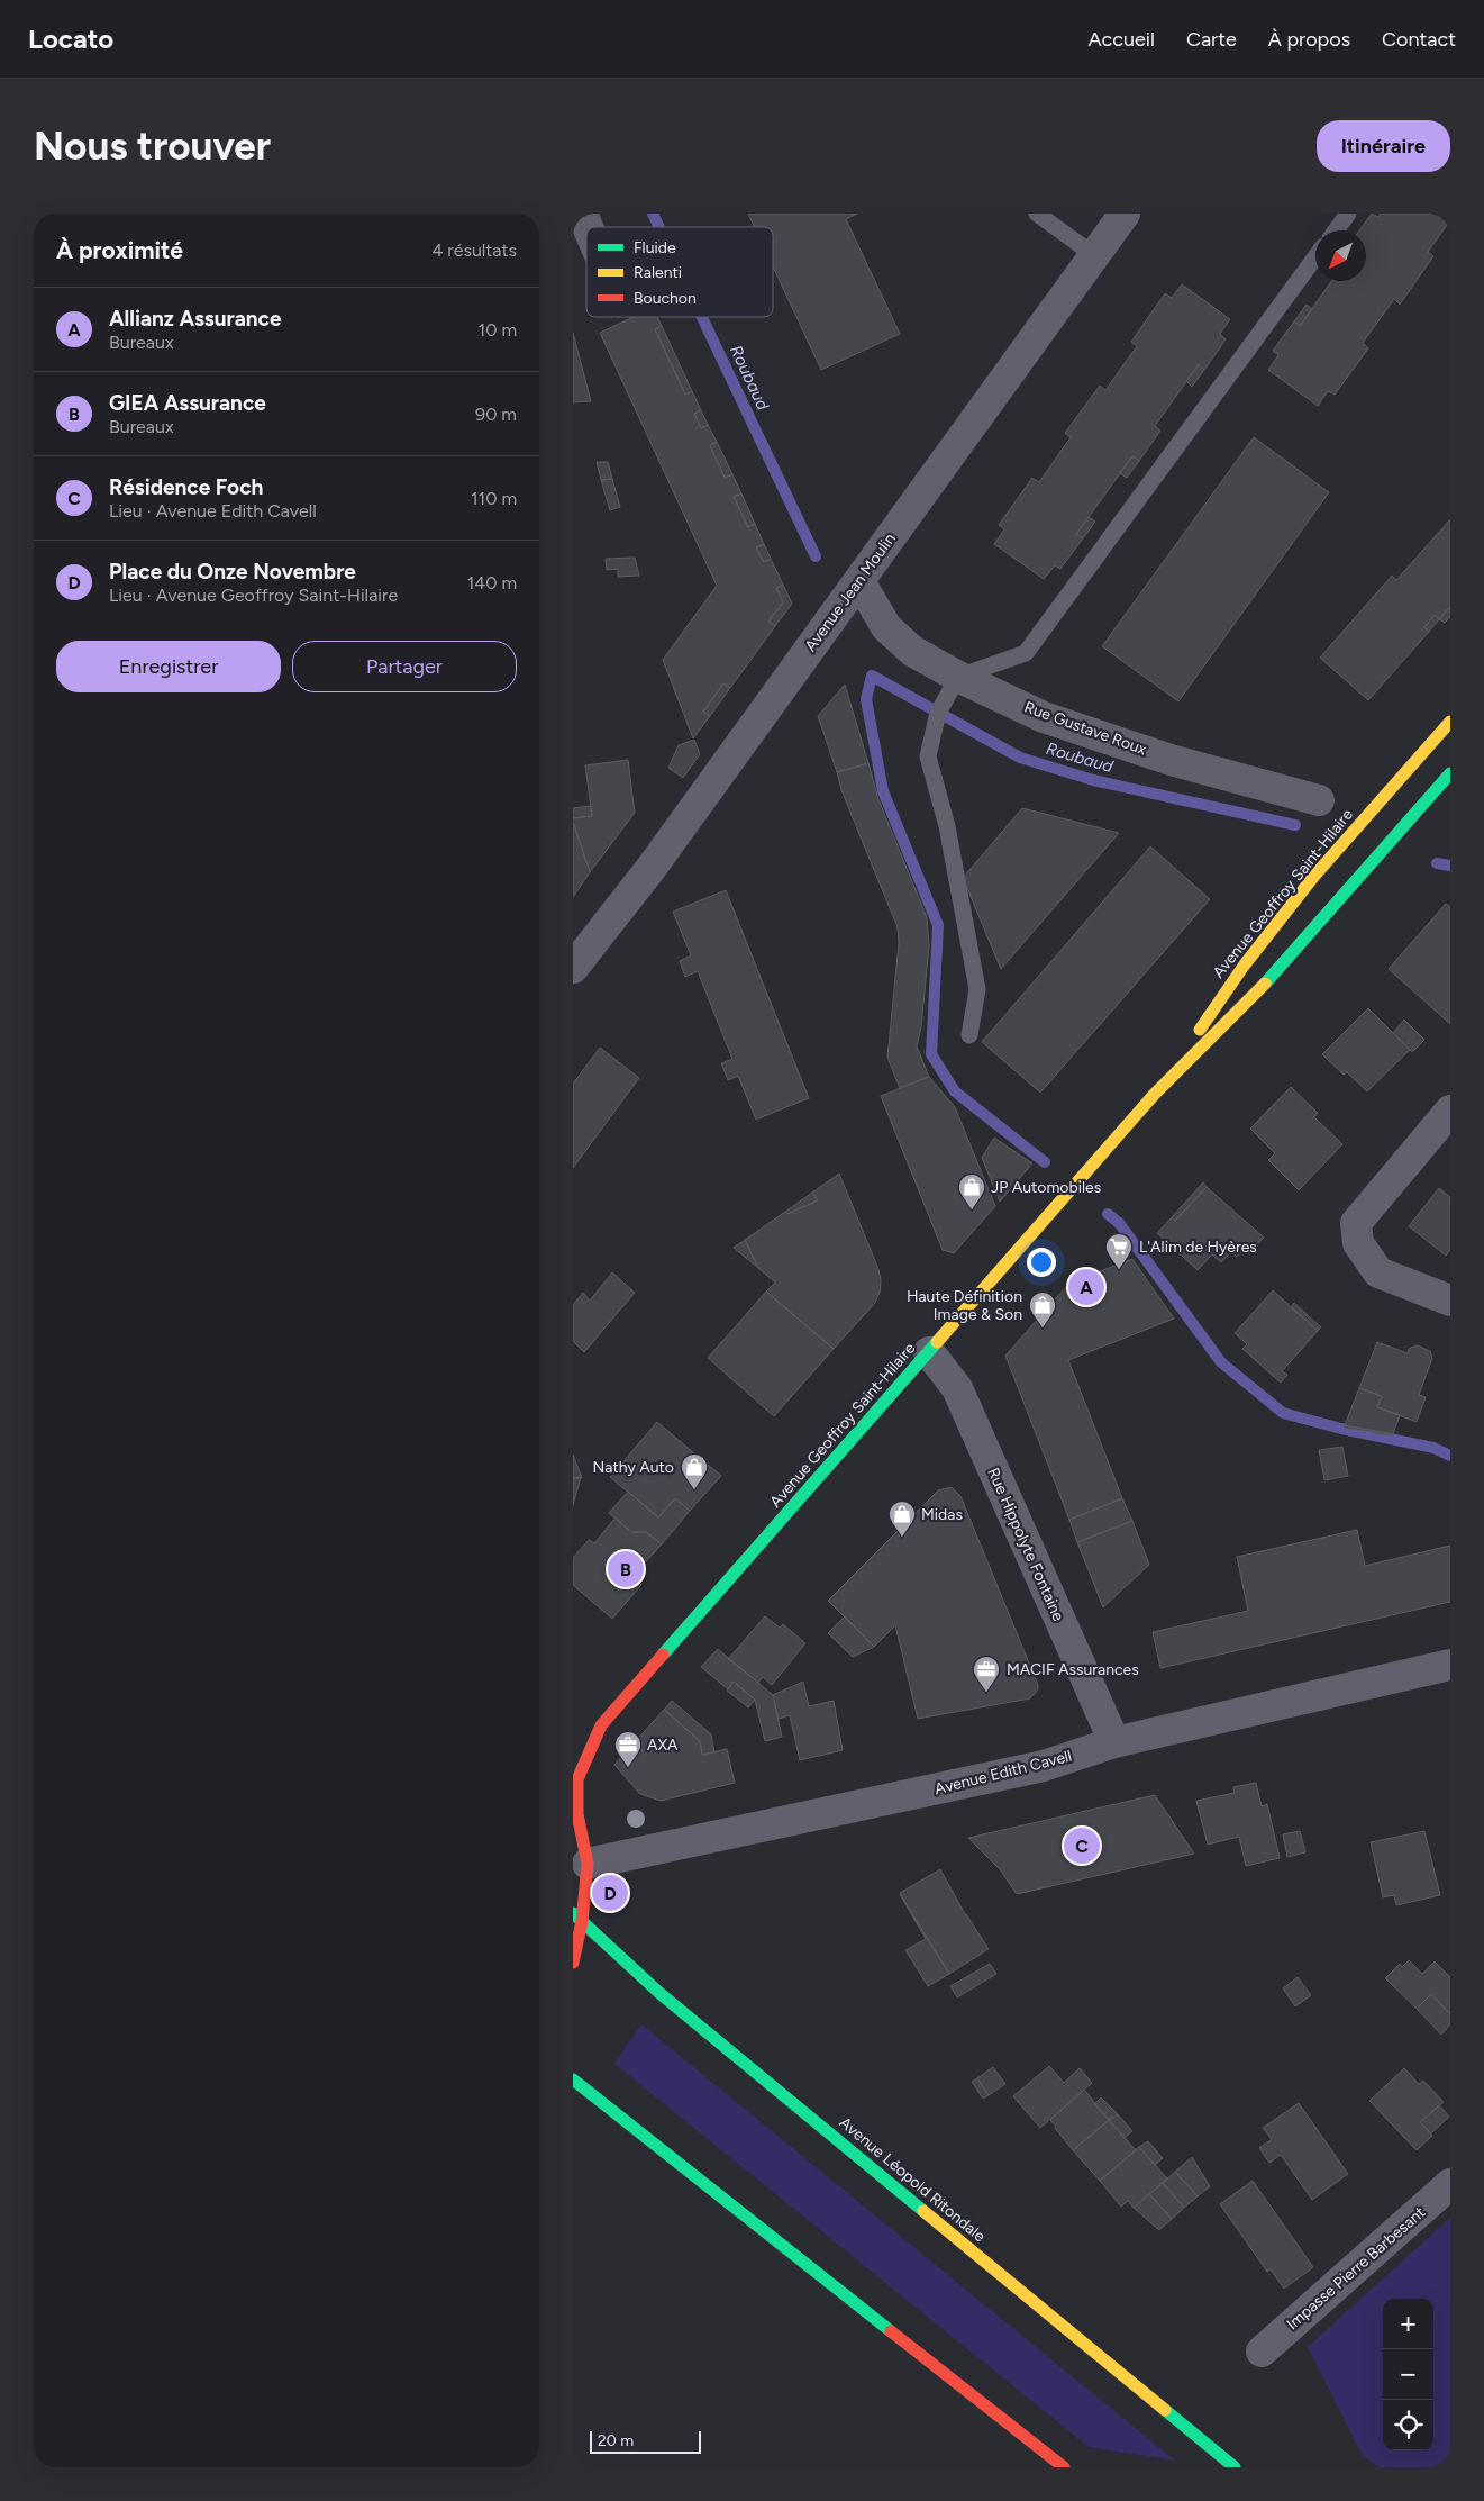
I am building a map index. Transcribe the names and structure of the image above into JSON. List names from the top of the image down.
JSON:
{
  "streets": {
    "main road": ["Avenue Geoffroy Saint-Hilaire", "Avenue Léopold Ritondale"],
    "street": [
      "Avenue Jean Moulin",
      "Rue Gustave Roux",
      "Rue Hippolyte Fontaine",
      "Avenue Edith Cavell",
      "Impasse Pierre Barbesant"
    ]
  },
  "crossings": [
    ["Avenue Jean Moulin", "Rue Gustave Roux"],
    ["Avenue Geoffroy Saint-Hilaire", "Rue Hippolyte Fontaine"],
    ["Avenue Geoffroy Saint-Hilaire", "Avenue Edith Cavell"],
    ["Avenue Geoffroy Saint-Hilaire", "Avenue Léopold Ritondale"],
    ["Rue Hippolyte Fontaine", "Avenue Edith Cavell"]
  ],
  "water": ["Roubaud"],
  "places": {
    "shop": [
      "JP Automobiles",
      "Haute Définition Image & Son",
      "Nathy Auto",
      "Midas"
    ],
    "supermarket": ["L'Alim de Hyères"],
    "office": ["MACIF Assurances", "AXA"]
  },
  "legend": ["Fluide", "Ralenti", "Bouchon"],
  "scale_bar": "20 m",
  "north": "bottom left",
  "page": {
    "header": "Locato",
    "nav": [
      "Accueil",
      "Carte",
      "À propos",
      "Contact"
    ],
    "buttons": [
      "Itinéraire",
      ["Enregistrer", "Partager"]
    ],
    "title": "Nous trouver",
    "heading": ["À proximité", "4 résultats"],
    "list": [
      {
        "mark": "A",
        "name": "Allianz Assurance",
        "note": "Bureaux",
        "value": "10 m"
      },
      {
        "mark": "B",
        "name": "GIEA Assurance",
        "note": "Bureaux",
        "value": "90 m"
      },
      {
        "mark": "C",
        "name": "Résidence Foch",
        "note": "Lieu · Avenue Edith Cavell",
        "value": "110 m"
      },
      {
        "mark": "D",
        "name": "Place du Onze Novembre",
        "note": "Lieu · Avenue Geoffroy Saint-Hilaire",
        "value": "140 m"
      }
    ],
    "pins": [
      "A",
      "B",
      "C",
      "D"
    ],
    "map_buttons": ["+", "−"],
    "scale": "20 m"
  }
}
